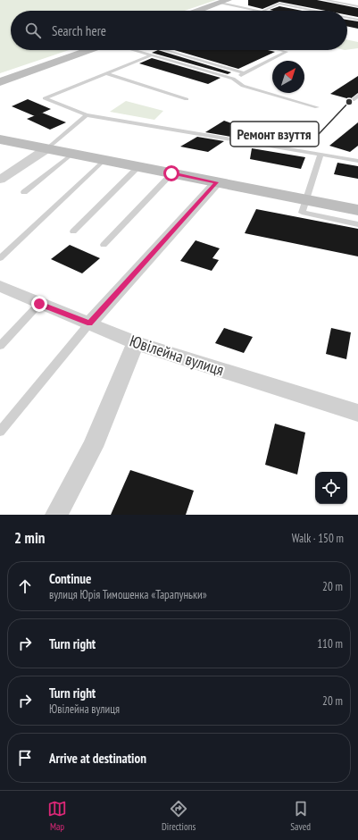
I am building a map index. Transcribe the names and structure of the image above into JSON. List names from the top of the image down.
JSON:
{
  "streets": {
    "street": ["Ювілейна вулиця"]
  },
  "places": ["Ремонт взуття"],
  "north": "top right",
  "page": {
    "search": "Search here",
    "heading": ["2 min", "Walk · 150 m"],
    "list": [
      ["Continue", "вулиця Юрія Тимошенка «Тарапуньки»", "20 m"],
      ["Turn right", "110 m"],
      ["Turn right", "Ювілейна вулиця", "20 m"],
      "Arrive at destination"
    ],
    "nav": ["Map", "Directions", "Saved"]
  }
}
